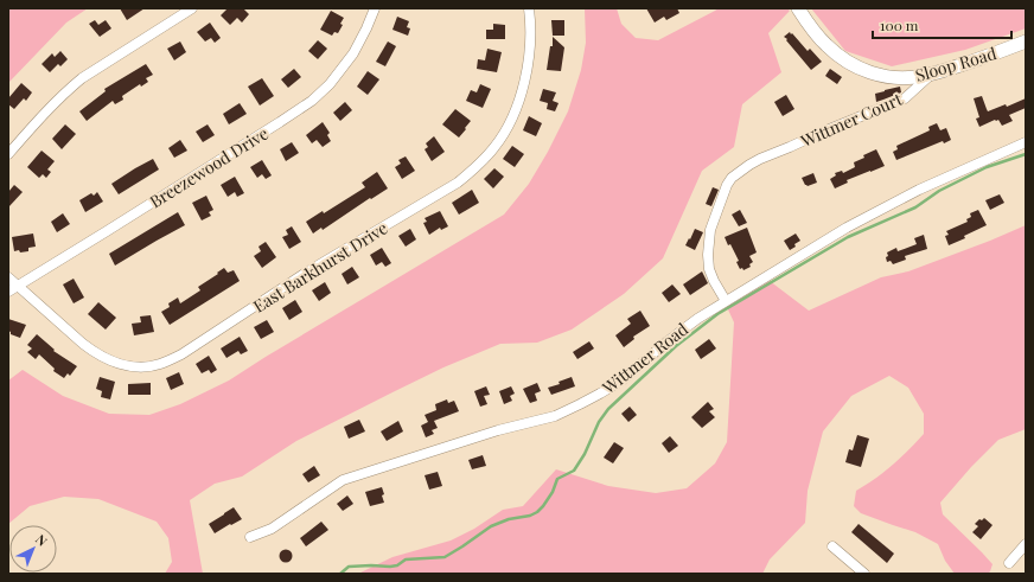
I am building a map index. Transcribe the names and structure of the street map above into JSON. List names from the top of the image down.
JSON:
{
  "streets": {
    "street": [
      "Sloop Road",
      "Wittmer Court",
      "Breezewood Drive",
      "East Barkhurst Drive",
      "Wittmer Road"
    ]
  },
  "crossings": [
    ["Sloop Road", "Wittmer Court"],
    ["Wittmer Court", "Wittmer Road"],
    ["Breezewood Drive", "East Barkhurst Drive"]
  ],
  "scale_bar": "100 m",
  "north": "top right"
}
